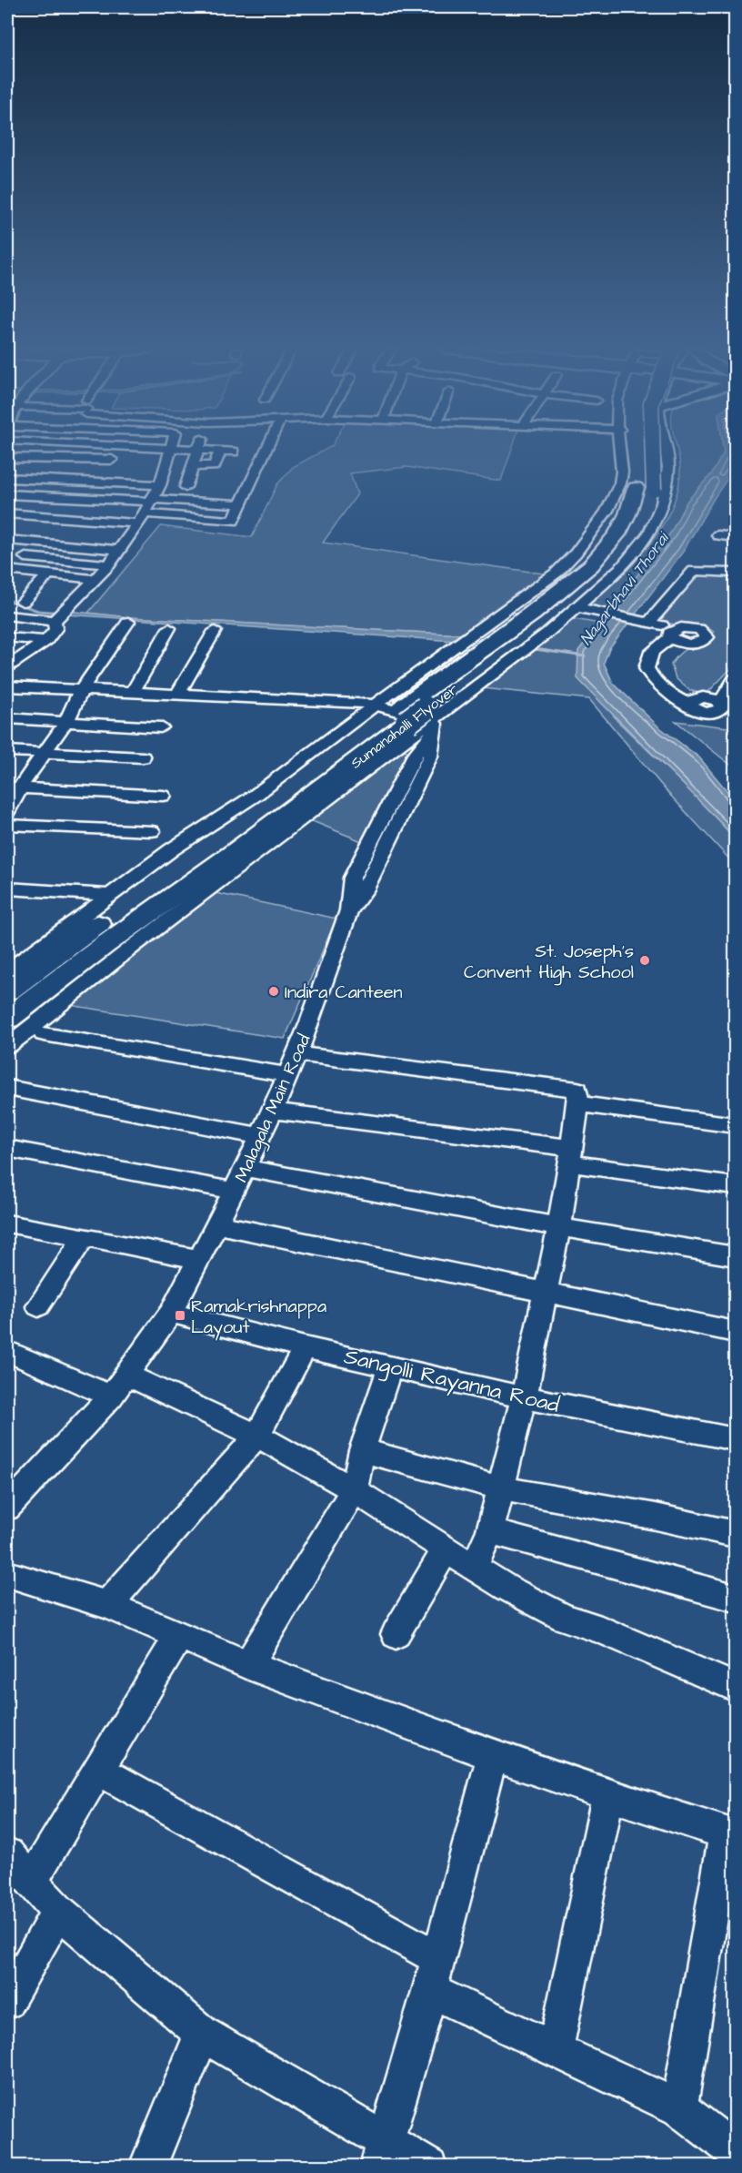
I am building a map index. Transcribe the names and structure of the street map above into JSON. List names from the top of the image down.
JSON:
{
  "streets": {
    "highway": ["Sumanahalli Flyover"],
    "street": ["Malagala Main Road", "Sangolli Rayanna Road"]
  },
  "crossings": [
    ["Sumanahalli Flyover", "Malagala Main Road"],
    ["Malagala Main Road", "Sangolli Rayanna Road"]
  ],
  "water": ["Nagarbhavi Thorai"],
  "places": {
    "other": ["St. Joseph's Convent High School", "Indira Canteen"],
    "transit": ["Ramakrishnappa Layout"]
  }
}
